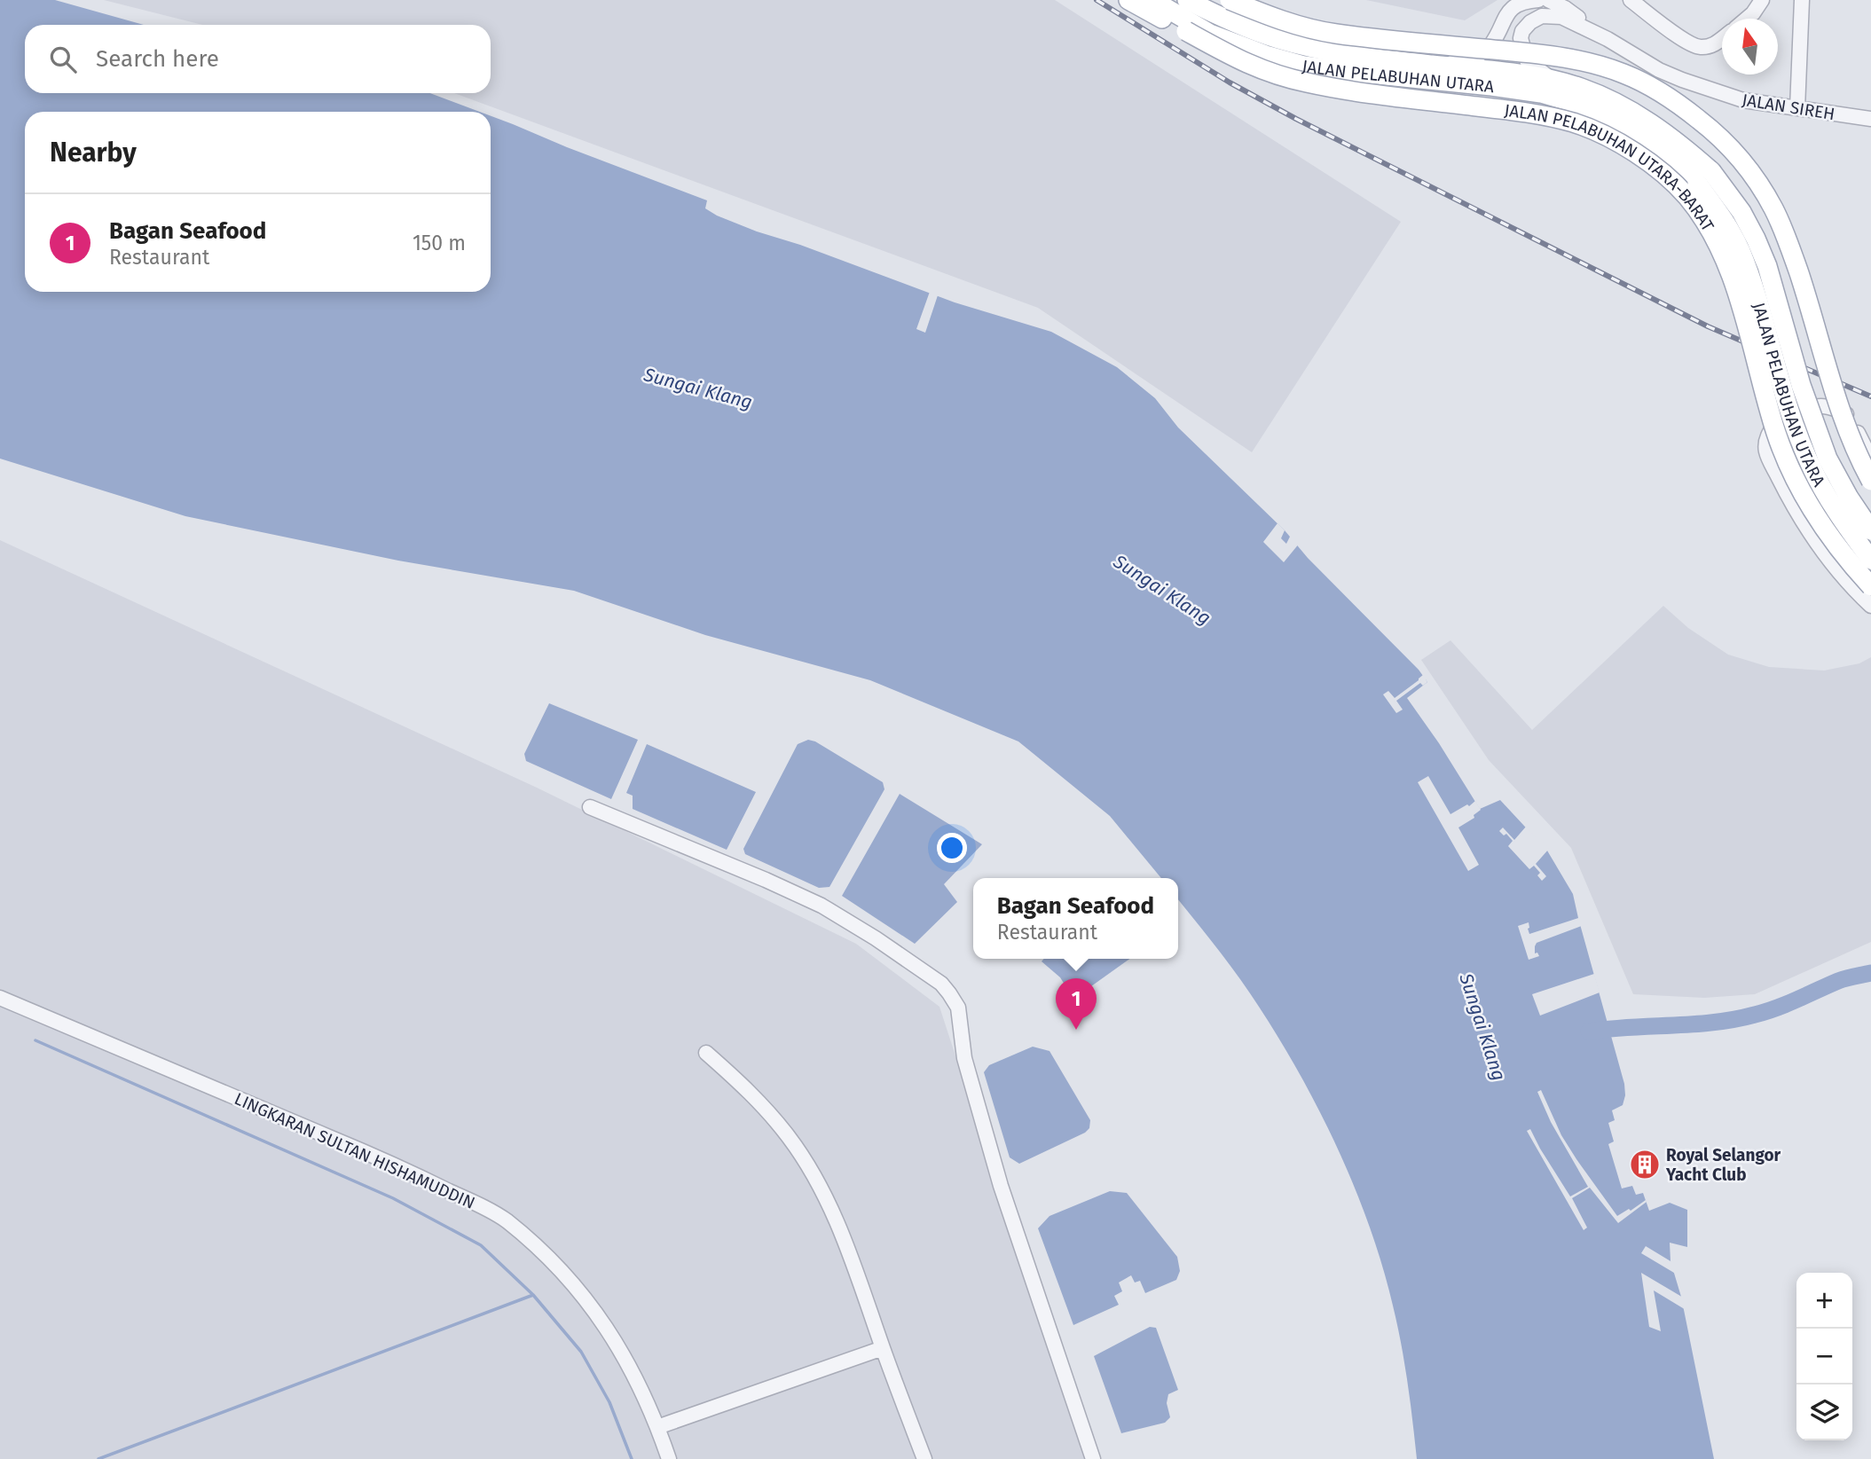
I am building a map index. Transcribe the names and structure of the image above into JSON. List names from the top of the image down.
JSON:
{
  "streets": {
    "main road": ["JALAN PELABUHAN UTARA", "JALAN PELABUHAN UTARA-BARAT"],
    "street": ["JALAN SIREH", "LINGKARAN SULTAN HISHAMUDDIN"]
  },
  "water": ["Sungai Klang"],
  "places": {
    "building": ["Royal Selangor Yacht Club"]
  },
  "north": "top",
  "page": {
    "search": "Search here",
    "heading": "Nearby",
    "list": [
      {
        "mark": "1",
        "name": "Bagan Seafood",
        "note": "Restaurant",
        "value": "150 m"
      }
    ],
    "popup": ["Bagan Seafood", "Restaurant"],
    "pins": "1",
    "map_buttons": ["+", "−"]
  }
}
